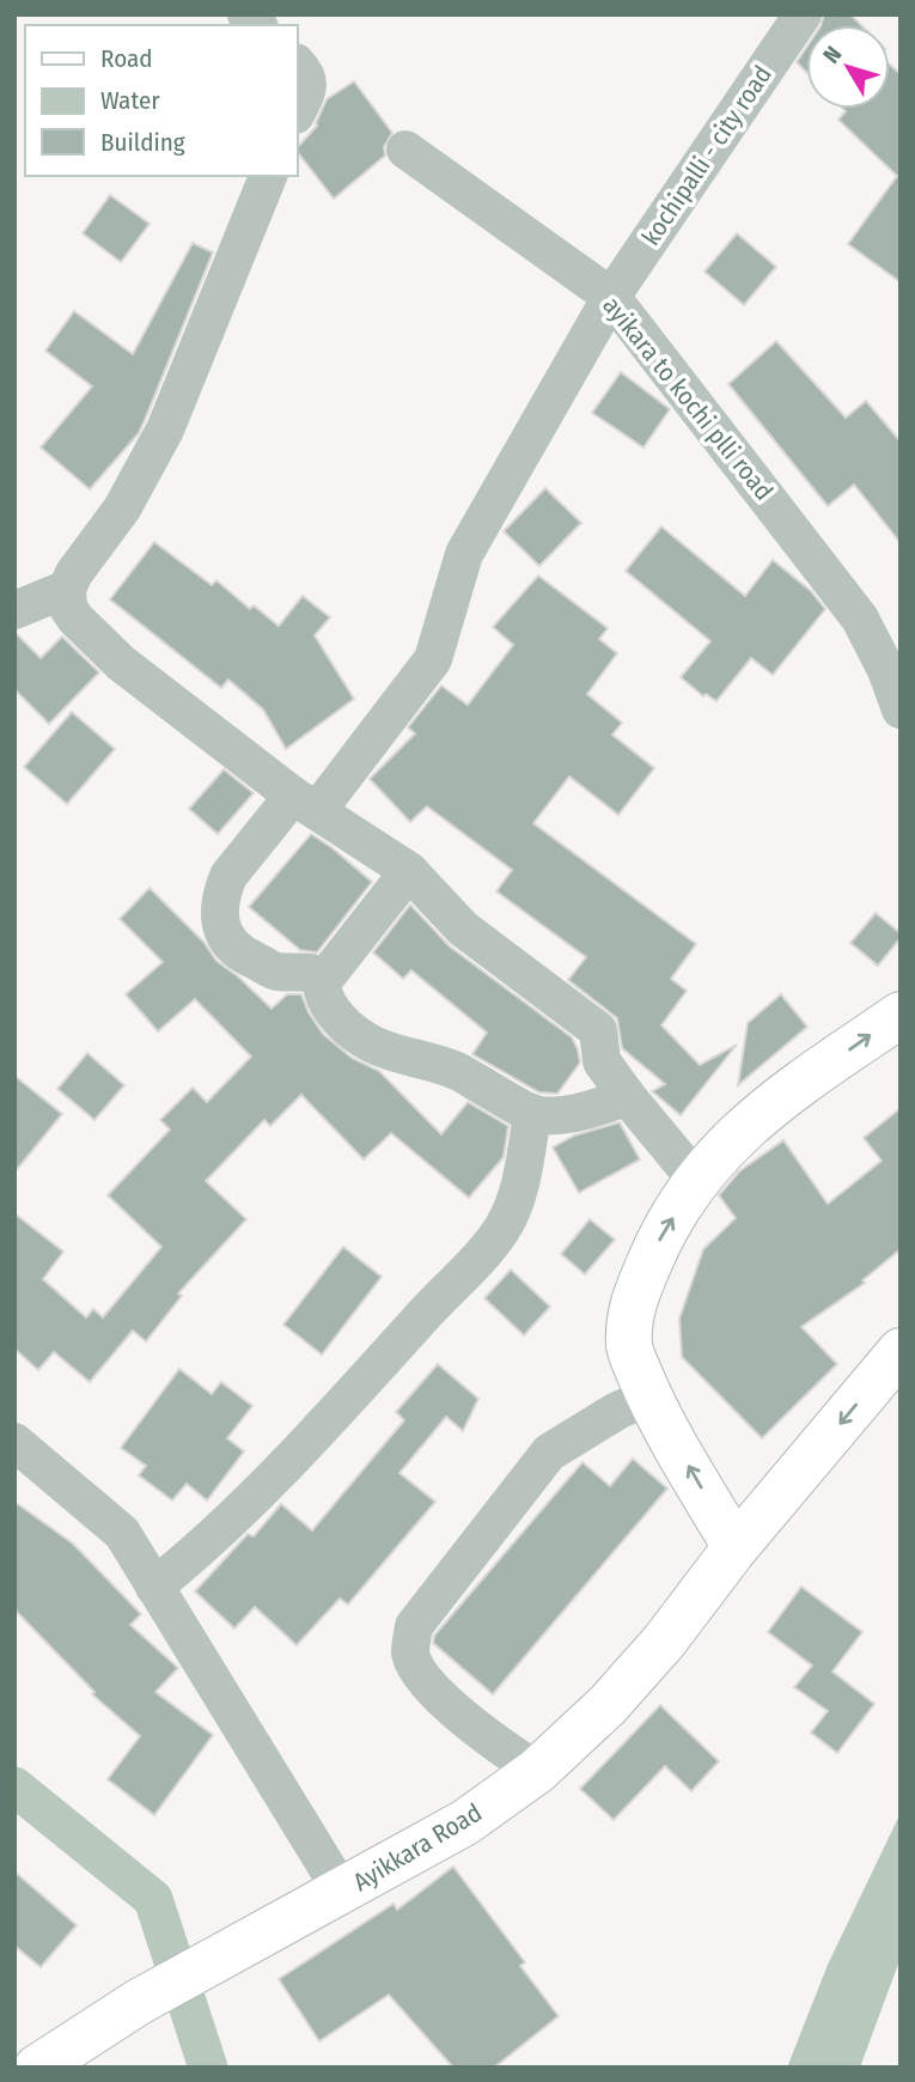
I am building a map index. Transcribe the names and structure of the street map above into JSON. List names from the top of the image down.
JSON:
{
  "streets": {
    "main road": ["Ayikkara Road"],
    "street": ["kochipalli - city road", "ayikara to kochi plli road"]
  },
  "crossings": [
    ["kochipalli - city road", "ayikara to kochi plli road"]
  ],
  "legend": ["Road", "Water", "Building"],
  "north": "top left"
}
